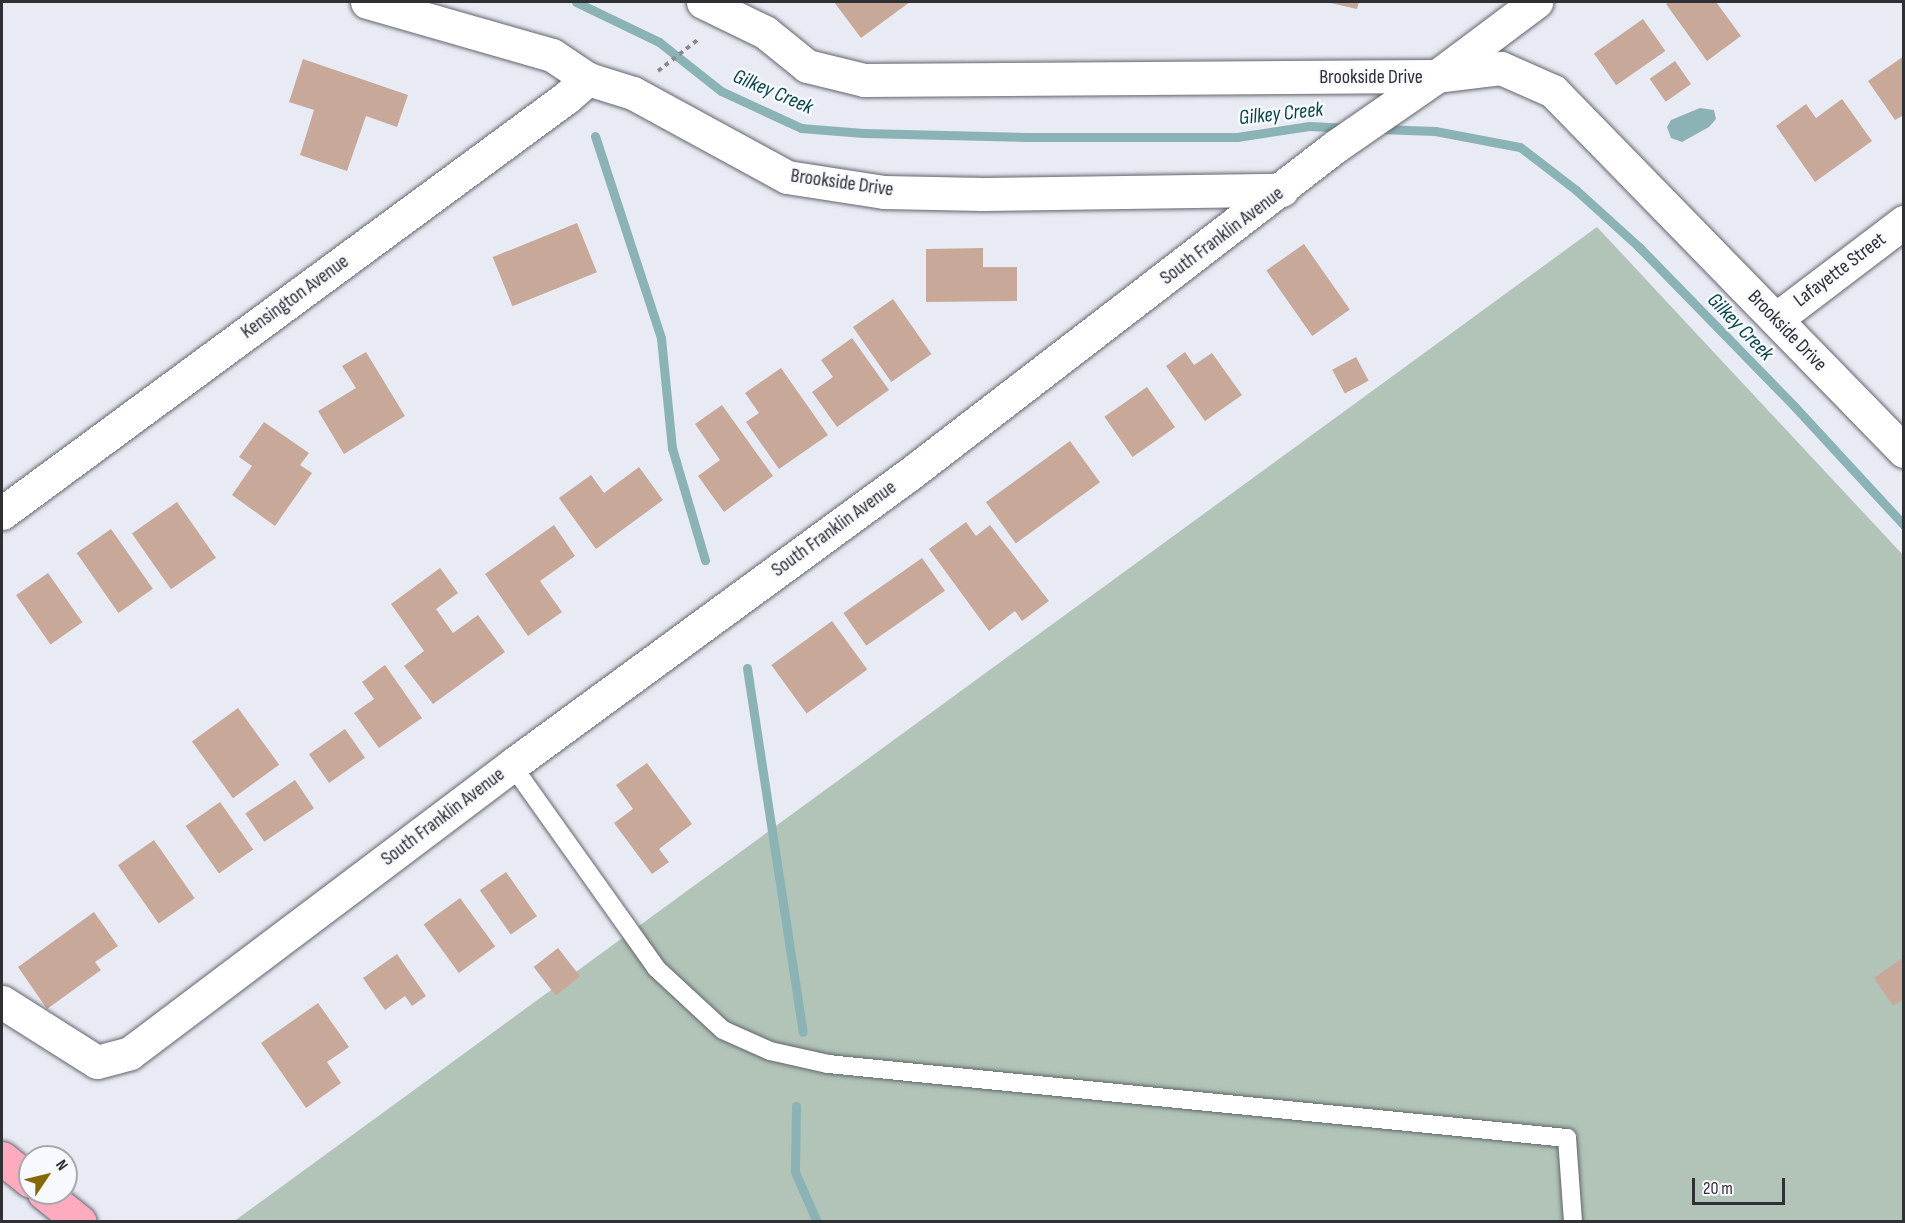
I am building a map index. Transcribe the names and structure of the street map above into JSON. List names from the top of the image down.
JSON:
{
  "streets": {
    "street": [
      "Brookside Drive",
      "South Franklin Avenue",
      "Lafayette Street",
      "Kensington Avenue"
    ]
  },
  "crossings": [
    ["Brookside Drive", "South Franklin Avenue"],
    ["Brookside Drive", "Lafayette Street"],
    ["Brookside Drive", "Kensington Avenue"]
  ],
  "water": ["Gilkey Creek"],
  "scale_bar": "20 m",
  "north": "top right"
}
